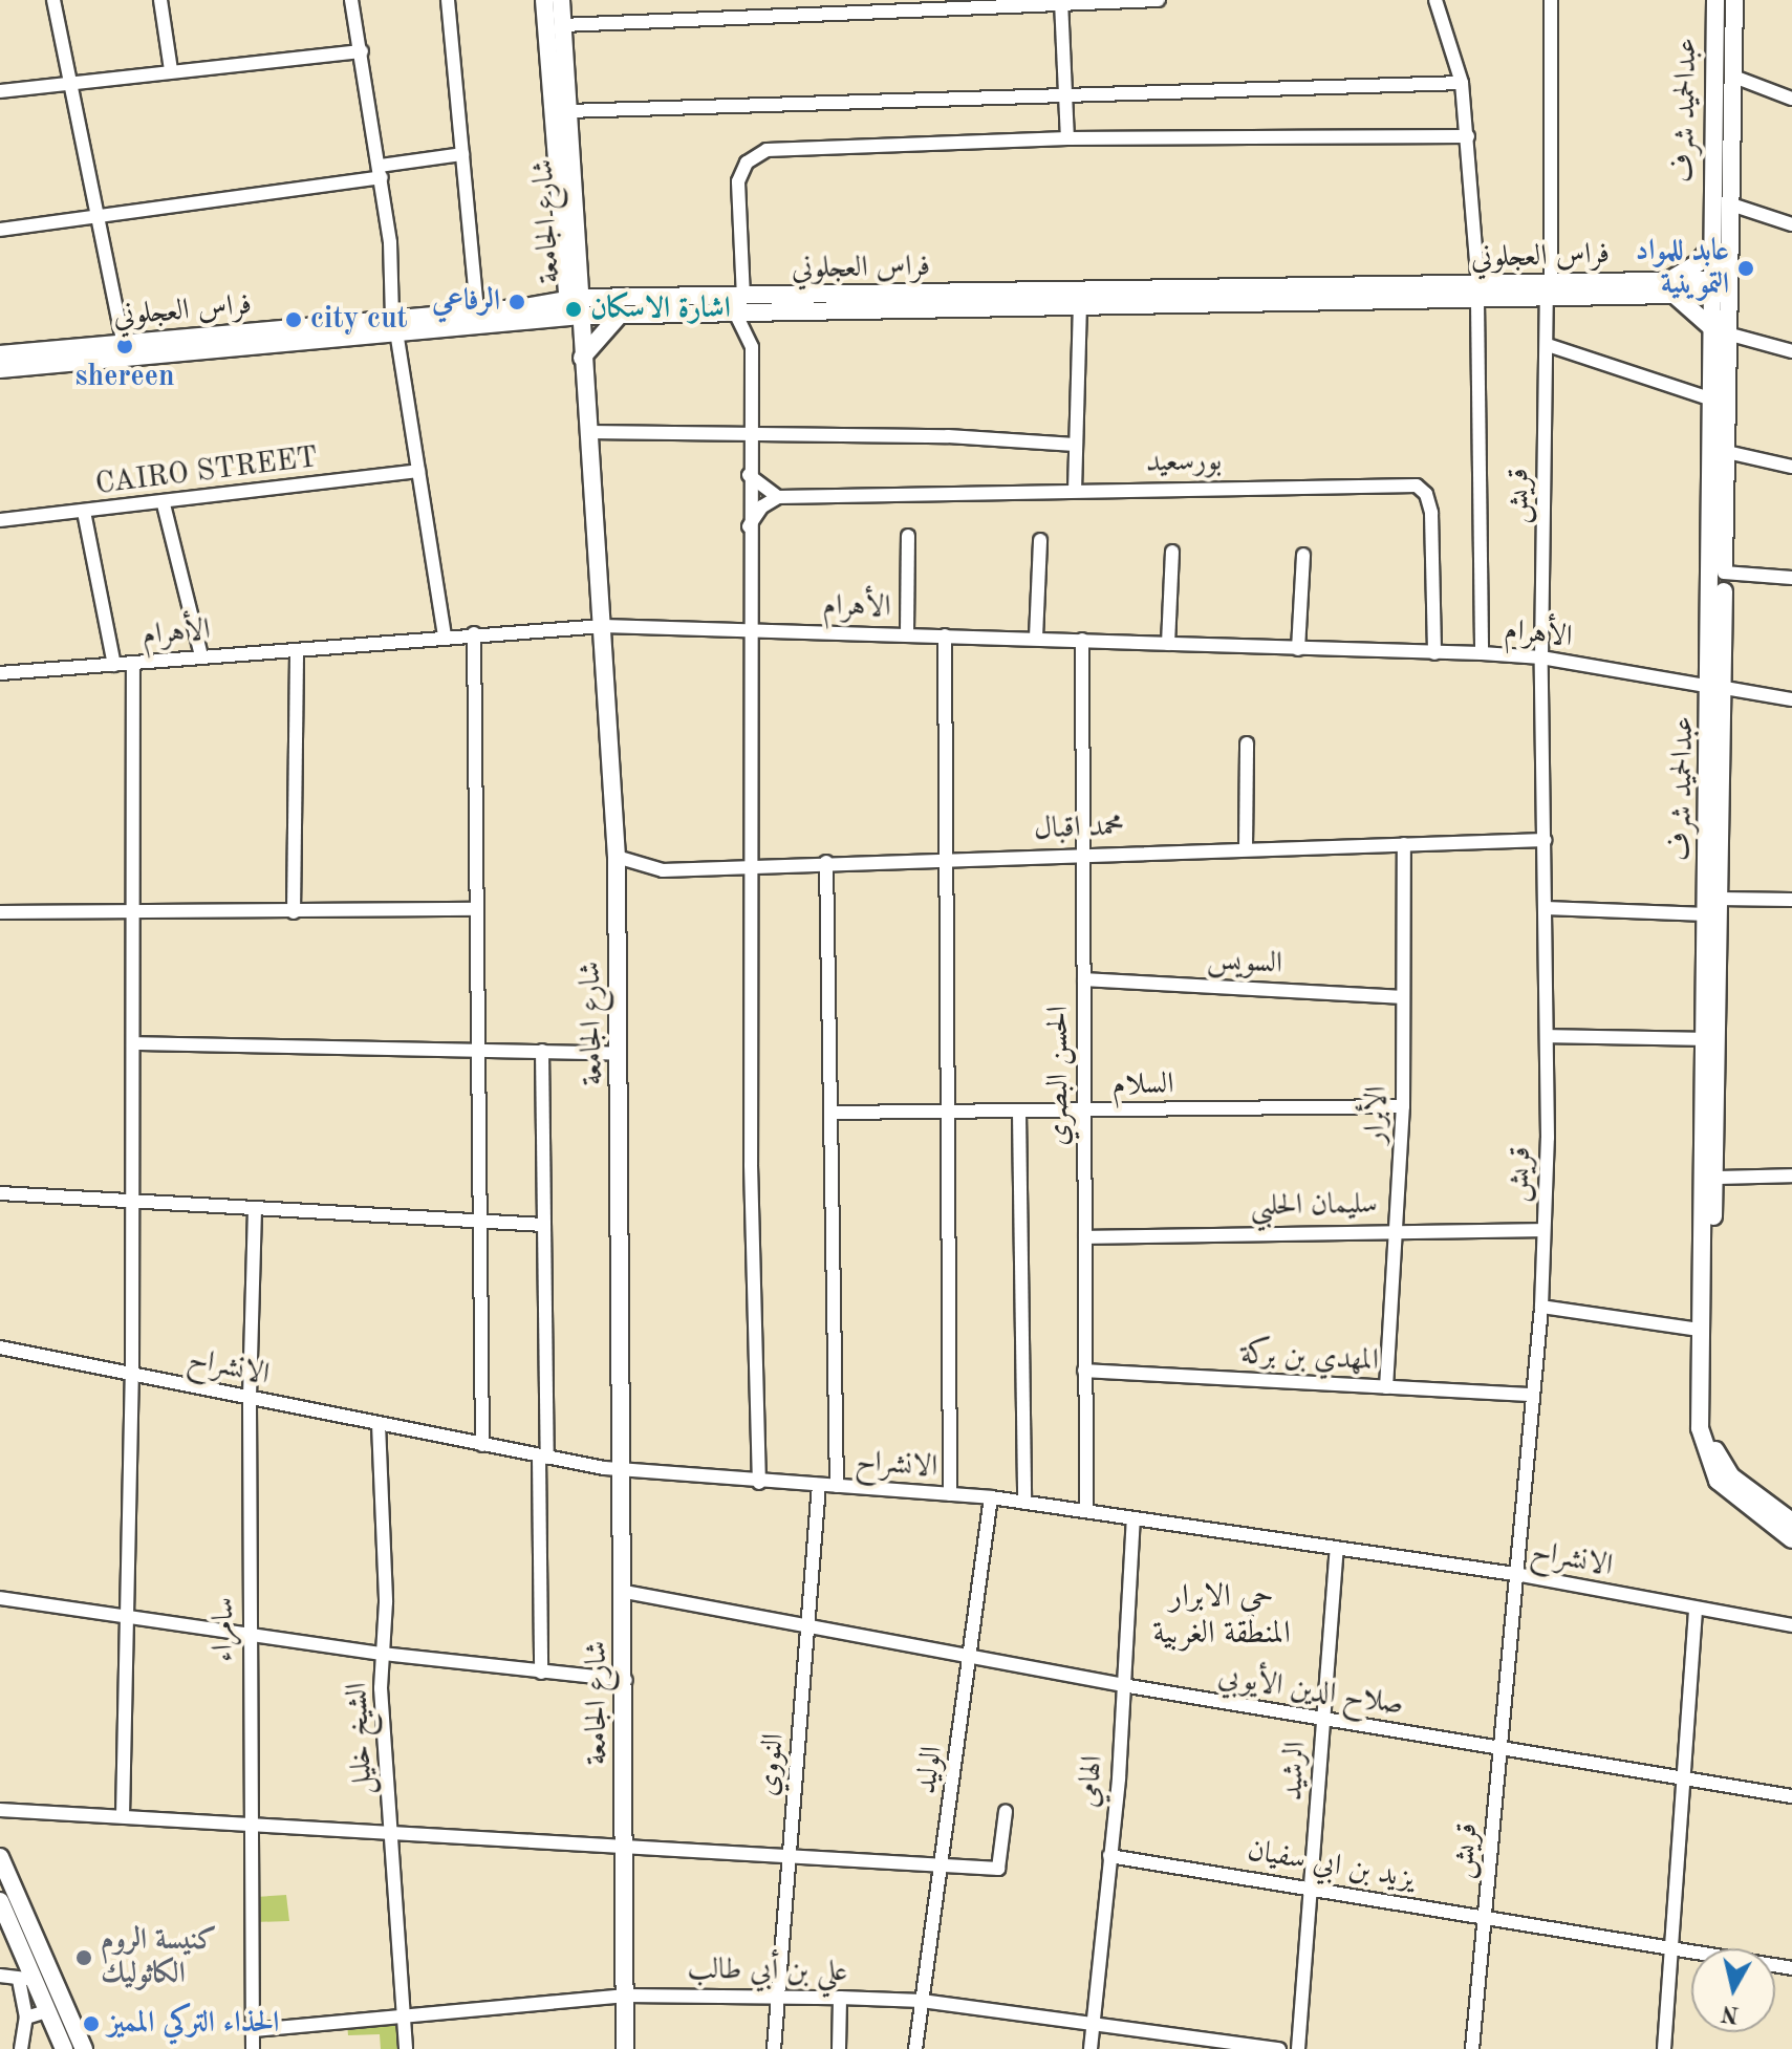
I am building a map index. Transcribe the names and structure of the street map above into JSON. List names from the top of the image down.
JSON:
{
  "streets": {
    "main road": ["عبدالحميد شرف", "شارع الجامعة", "فراس العجلوني"],
    "street": [
      "بورسعيد",
      "CAIRO STREET",
      "قريش",
      "الأهرام",
      "محمد اقبال",
      "السويس",
      "الحسن البصري",
      "السلام",
      "الأبرار",
      "سليمان الحلبي",
      "المهدي بن بركة",
      "الانشراح",
      "سامراء",
      "صلاح الدين الأيوبي",
      "الشيخ خليل",
      "النووي",
      "الوليد",
      "الرشيد",
      "الهامي",
      "يزيد بن ابي سفيان",
      "علي بن أبي طالب"
    ]
  },
  "crossings": [
    ["عبدالحميد شرف", "فراس العجلوني"],
    ["عبدالحميد شرف", "الأهرام"],
    ["شارع الجامعة", "فراس العجلوني"],
    ["شارع الجامعة", "الأهرام"],
    ["شارع الجامعة", "محمد اقبال"],
    ["شارع الجامعة", "الانشراح"],
    ["شارع الجامعة", "صلاح الدين الأيوبي"],
    ["شارع الجامعة", "علي بن أبي طالب"],
    ["فراس العجلوني", "قريش"],
    ["بورسعيد", "الأهرام"],
    ["قريش", "الأهرام"],
    ["قريش", "محمد اقبال"],
    ["قريش", "سليمان الحلبي"],
    ["قريش", "المهدي بن بركة"],
    ["قريش", "الانشراح"],
    ["قريش", "صلاح الدين الأيوبي"],
    ["قريش", "يزيد بن ابي سفيان"],
    ["الأهرام", "الحسن البصري"],
    ["محمد اقبال", "الحسن البصري"],
    ["محمد اقبال", "الأبرار"],
    ["السويس", "الحسن البصري"],
    ["السويس", "الأبرار"],
    ["الحسن البصري", "السلام"],
    ["الحسن البصري", "سليمان الحلبي"],
    ["الحسن البصري", "المهدي بن بركة"],
    ["الحسن البصري", "الانشراح"],
    ["السلام", "الأبرار"],
    ["الأبرار", "سليمان الحلبي"],
    ["الأبرار", "المهدي بن بركة"],
    ["الانشراح", "سامراء"],
    ["الانشراح", "الشيخ خليل"],
    ["الانشراح", "النووي"],
    ["الانشراح", "الوليد"],
    ["الانشراح", "الرشيد"],
    ["الانشراح", "الهامي"],
    ["سامراء", "علي بن أبي طالب"],
    ["صلاح الدين الأيوبي", "النووي"],
    ["صلاح الدين الأيوبي", "الوليد"],
    ["صلاح الدين الأيوبي", "الرشيد"],
    ["صلاح الدين الأيوبي", "الهامي"],
    ["الشيخ خليل", "علي بن أبي طالب"],
    ["النووي", "علي بن أبي طالب"],
    ["الوليد", "علي بن أبي طالب"],
    ["الرشيد", "يزيد بن ابي سفيان"],
    ["الهامي", "يزيد بن ابي سفيان"],
    ["الهامي", "علي بن أبي طالب"]
  ],
  "districts": ["حي الابرار المنطقة الغربية"],
  "places": [
    "عابد للمواد التموينية",
    "الرفاعي",
    "اشارة الاسكان",
    "city cut",
    "shereen",
    "كنيسة الروم الكاثوليك",
    "الحذاء التركي المميز"
  ],
  "north": "bottom"
}
